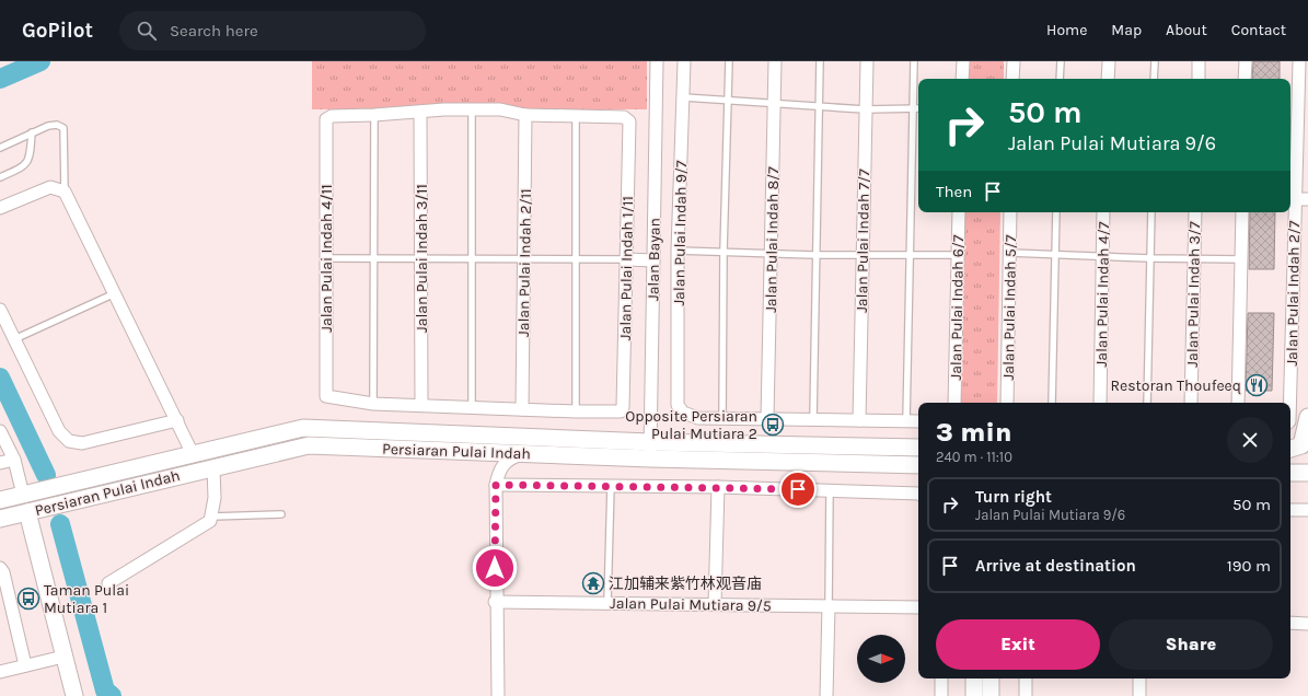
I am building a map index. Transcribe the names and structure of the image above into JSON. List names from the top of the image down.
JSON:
{
  "streets": {
    "main road": ["Persiaran Pulai Indah"],
    "street": [
      "Jalan Pulai Indah 9/7",
      "Jalan Pulai Indah 8/7",
      "Jalan Pulai Indah 7/7",
      "Jalan Pulai Indah 4/11",
      "Jalan Pulai Indah 3/11",
      "Jalan Bayan",
      "Jalan Pulai Indah 2/11",
      "Jalan Pulai Indah 1/11",
      "Jalan Pulai Indah 2/7",
      "Jalan Pulai Indah 4/7",
      "Jalan Pulai Indah 3/7",
      "Jalan Pulai Indah 6/7",
      "Jalan Pulai Indah 5/7",
      "Jalan Pulai Mutiara 9/5"
    ]
  },
  "crossings": [
    ["Jalan Bayan", "Persiaran Pulai Indah"]
  ],
  "places": {
    "restaurant": ["Restoran Thoufeeq"],
    "bus stop": ["Opposite Persiaran Pulai Mutiara 2", "Taman Pulai Mutiara 1"],
    "temple": ["江加辅来紫竹林观音庙"]
  },
  "north": "right",
  "page": {
    "header": "GoPilot",
    "search": "Search here",
    "nav": [
      "Home",
      "Map",
      "About",
      "Contact"
    ],
    "turn": ["50 m", "Jalan Pulai Mutiara 9/6"],
    "then": "Then",
    "heading": ["3 min", "240 m · 11:10"],
    "list": [
      {
        "name": "Turn right",
        "note": "Jalan Pulai Mutiara 9/6",
        "value": "50 m"
      },
      {
        "name": "Arrive at destination",
        "value": "190 m"
      }
    ],
    "buttons": ["Exit", "Share"]
  }
}
